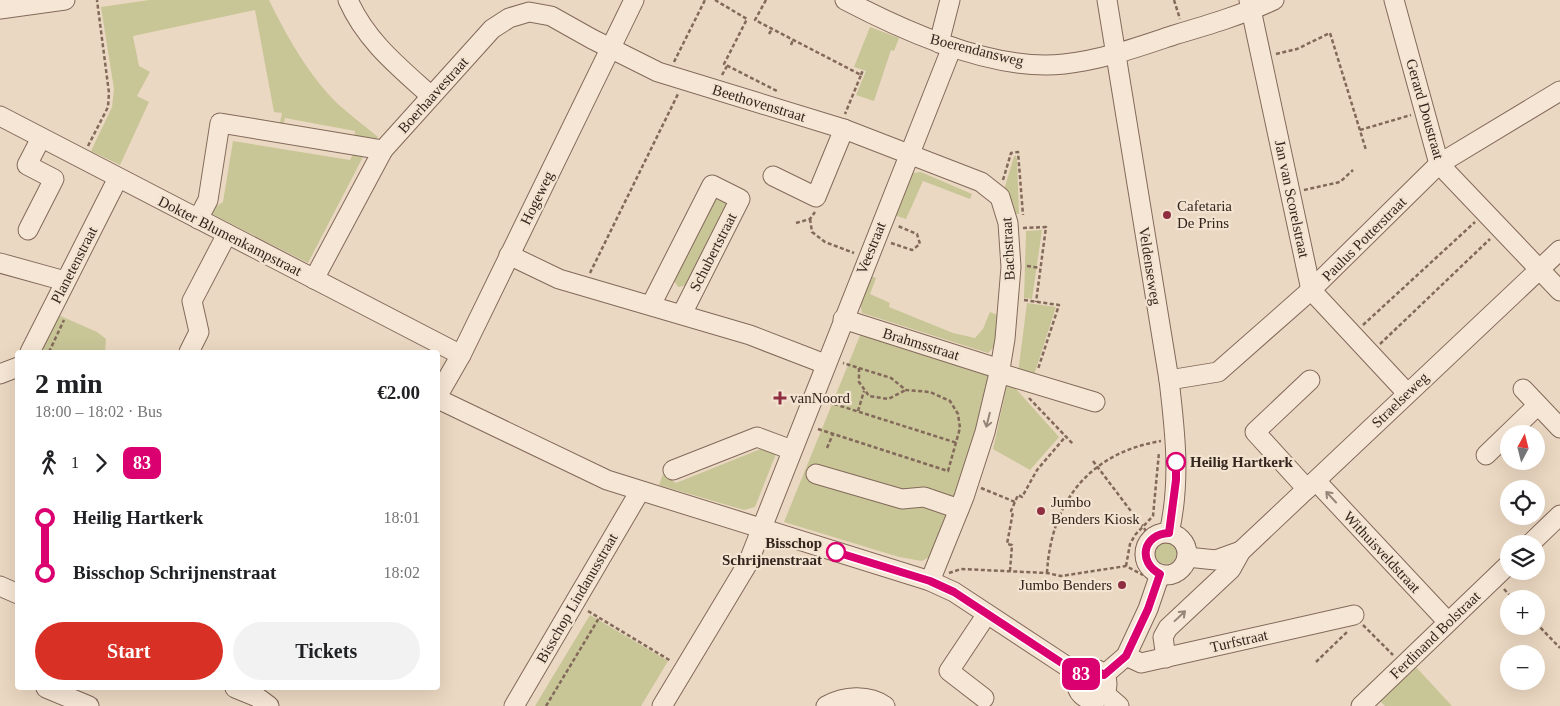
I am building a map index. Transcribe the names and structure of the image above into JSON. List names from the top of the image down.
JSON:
{
  "streets": {
    "street": [
      "Boerendansweg",
      "Boerhaavestraat",
      "Beethovenstraat",
      "Gerard Doustraat",
      "Hogeweg",
      "Jan van Scorelstraat",
      "Dokter Blumenkampstraat",
      "Paulus Potterstraat",
      "Veestraat",
      "Bachstraat",
      "Schubertstraat",
      "Planetenstraat",
      "Veldenseweg",
      "Brahmsstraat",
      "Straelseweg",
      "Withuisveldstraat",
      "Bisschop Lindanusstraat",
      "Ferdinand Bolstraat",
      "Turfstraat"
    ]
  },
  "crossings": [
    ["Boerendansweg", "Jan van Scorelstraat"],
    ["Boerendansweg", "Veestraat"],
    ["Boerendansweg", "Veldenseweg"],
    ["Boerhaavestraat", "Beethovenstraat"],
    ["Boerhaavestraat", "Hogeweg"],
    ["Boerhaavestraat", "Dokter Blumenkampstraat"],
    ["Beethovenstraat", "Hogeweg"],
    ["Beethovenstraat", "Veestraat"],
    ["Beethovenstraat", "Bachstraat"],
    ["Gerard Doustraat", "Paulus Potterstraat"],
    ["Gerard Doustraat", "Straelseweg"],
    ["Hogeweg", "Dokter Blumenkampstraat"],
    ["Hogeweg", "Schubertstraat"],
    ["Jan van Scorelstraat", "Paulus Potterstraat"],
    ["Jan van Scorelstraat", "Straelseweg"],
    ["Dokter Blumenkampstraat", "Planetenstraat"],
    ["Paulus Potterstraat", "Veldenseweg"],
    ["Veestraat", "Bachstraat"],
    ["Veestraat", "Schubertstraat"],
    ["Veestraat", "Brahmsstraat"],
    ["Bachstraat", "Brahmsstraat"],
    ["Straelseweg", "Withuisveldstraat"],
    ["Straelseweg", "Turfstraat"],
    ["Withuisveldstraat", "Ferdinand Bolstraat"]
  ],
  "one_way": ["Withuisveldstraat"],
  "places": {
    "other": [
      "Cafetaria De Prins",
      "Heilig Hartkerk",
      "Jumbo Benders Kiosk",
      "Bisschop Schrijnenstraat",
      "Jumbo Benders"
    ],
    "health": ["vanNoord"]
  },
  "lines": ["bus line 83"],
  "north": "top",
  "page": {
    "on_map": "83",
    "heading": ["2 min", "18:00 – 18:02 · Bus", "€2.00"],
    "map_buttons": ["+", "−"],
    "legs": ["1", "83"],
    "list": [
      {
        "name": "Heilig Hartkerk",
        "value": "18:01"
      },
      {
        "name": "Bisschop Schrijnenstraat",
        "value": "18:02"
      }
    ],
    "buttons": ["Start", "Tickets"]
  }
}
